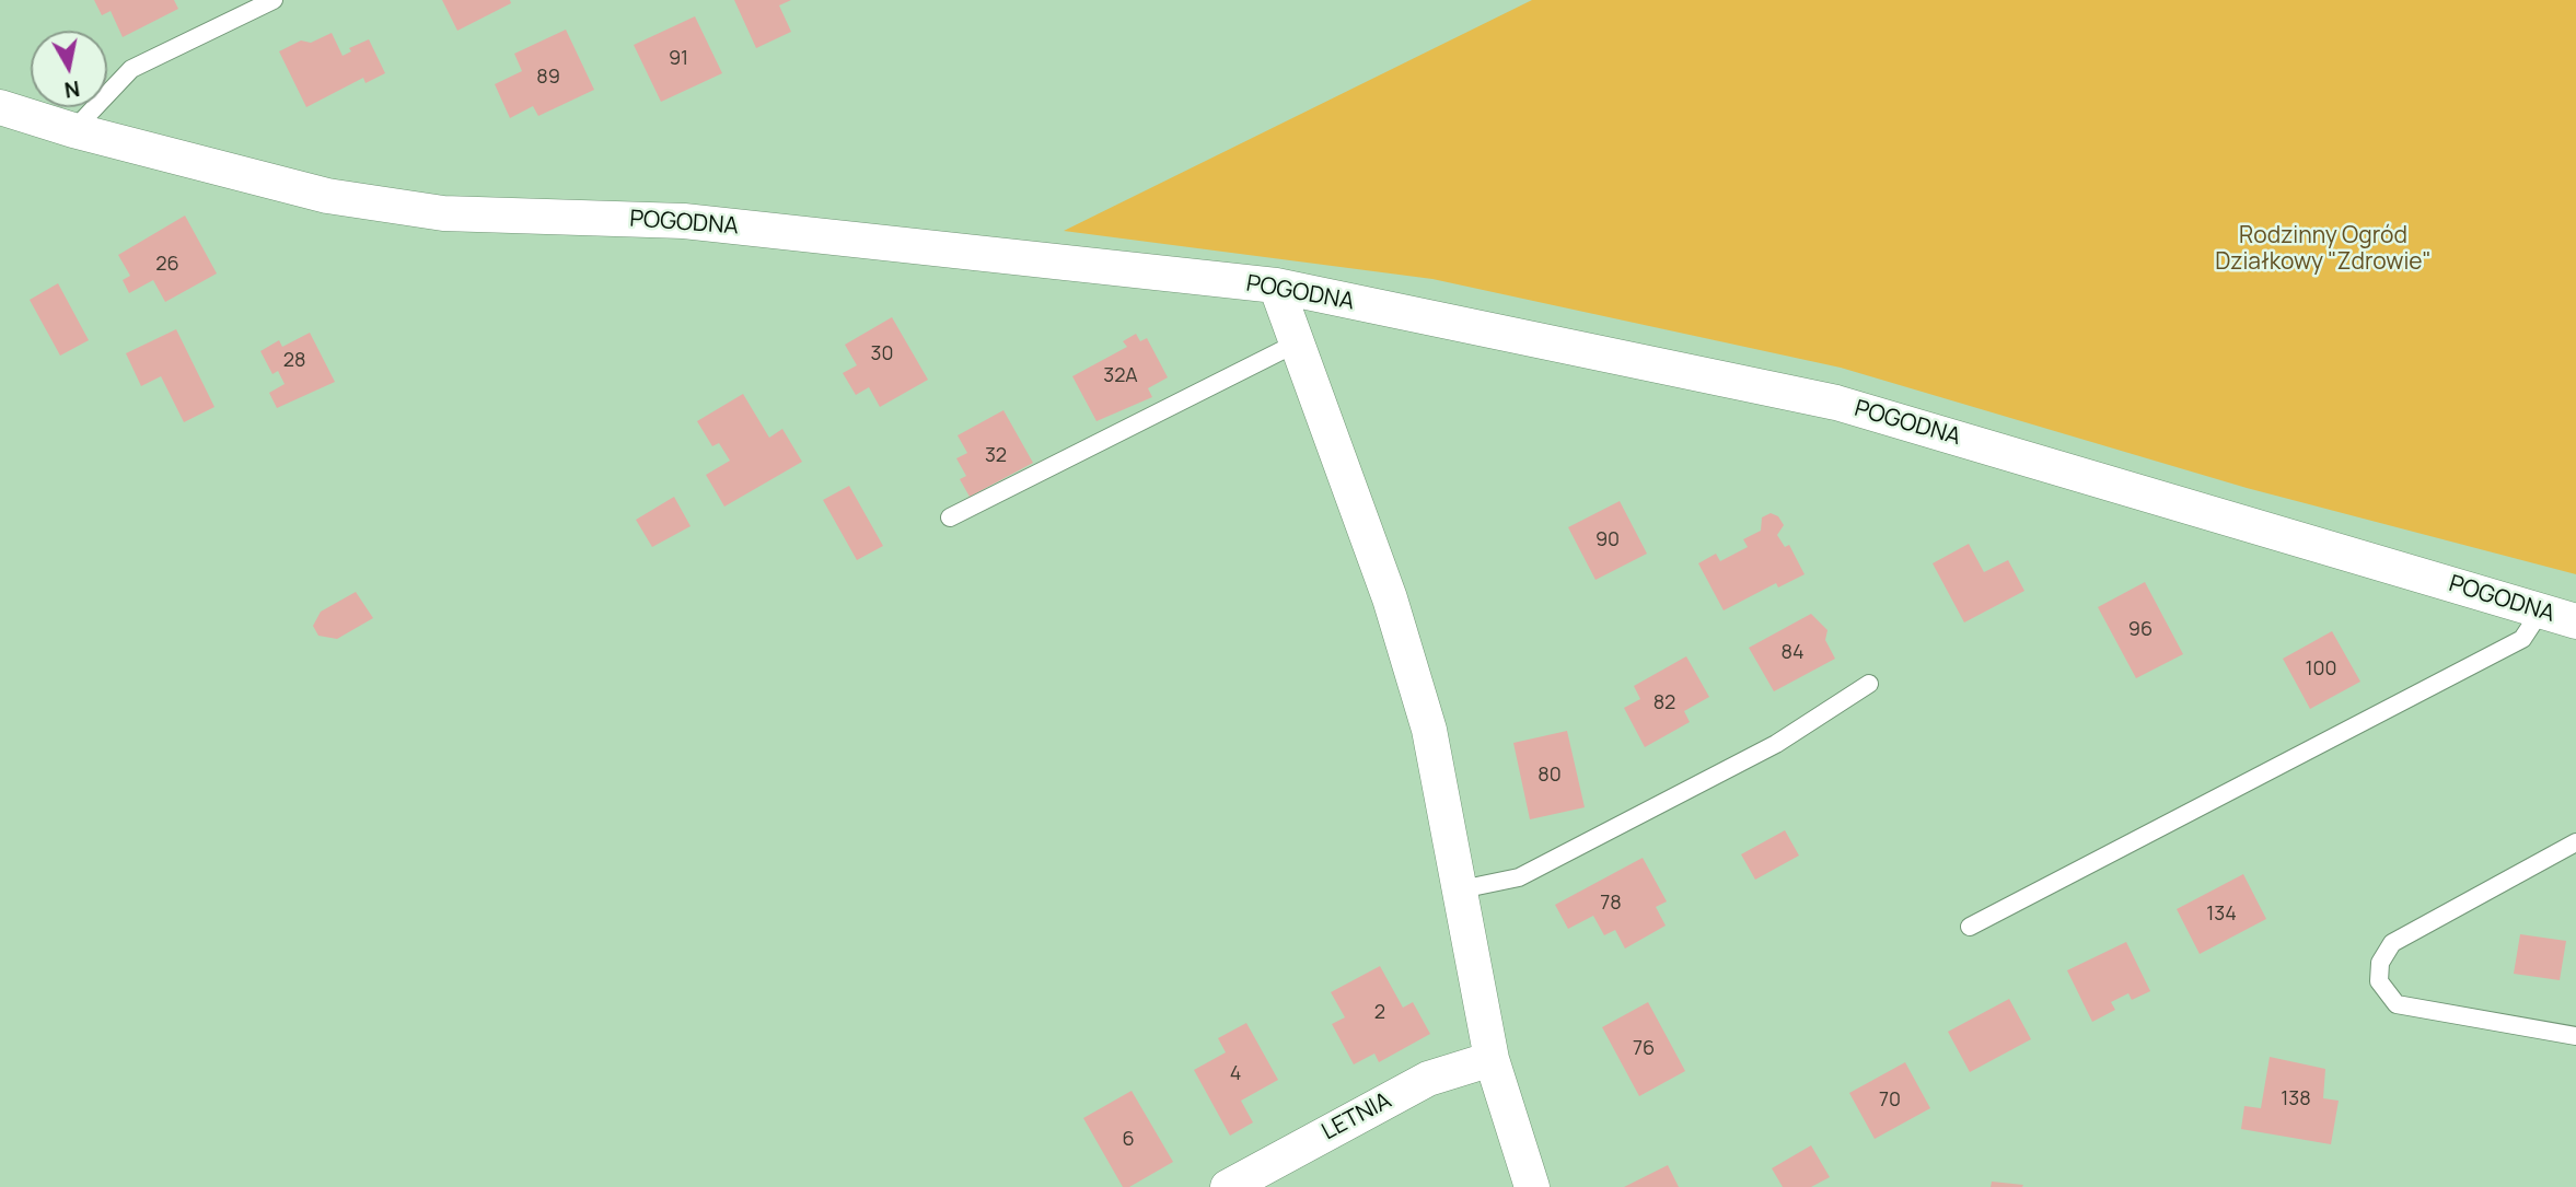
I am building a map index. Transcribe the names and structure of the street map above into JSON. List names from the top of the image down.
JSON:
{
  "streets": {
    "street": ["POGODNA", "LETNIA"]
  },
  "parks": ["Rodzinny Ogród Działkowy \"Zdrowie\""],
  "house_numbers": [
    "91",
    "89",
    "26",
    "30",
    "28",
    "32A",
    "32",
    "90",
    "96",
    "84",
    "100",
    "82",
    "80",
    "78",
    "134",
    "2",
    "76",
    "4",
    "138",
    "70",
    "6"
  ],
  "north": "bottom"
}
